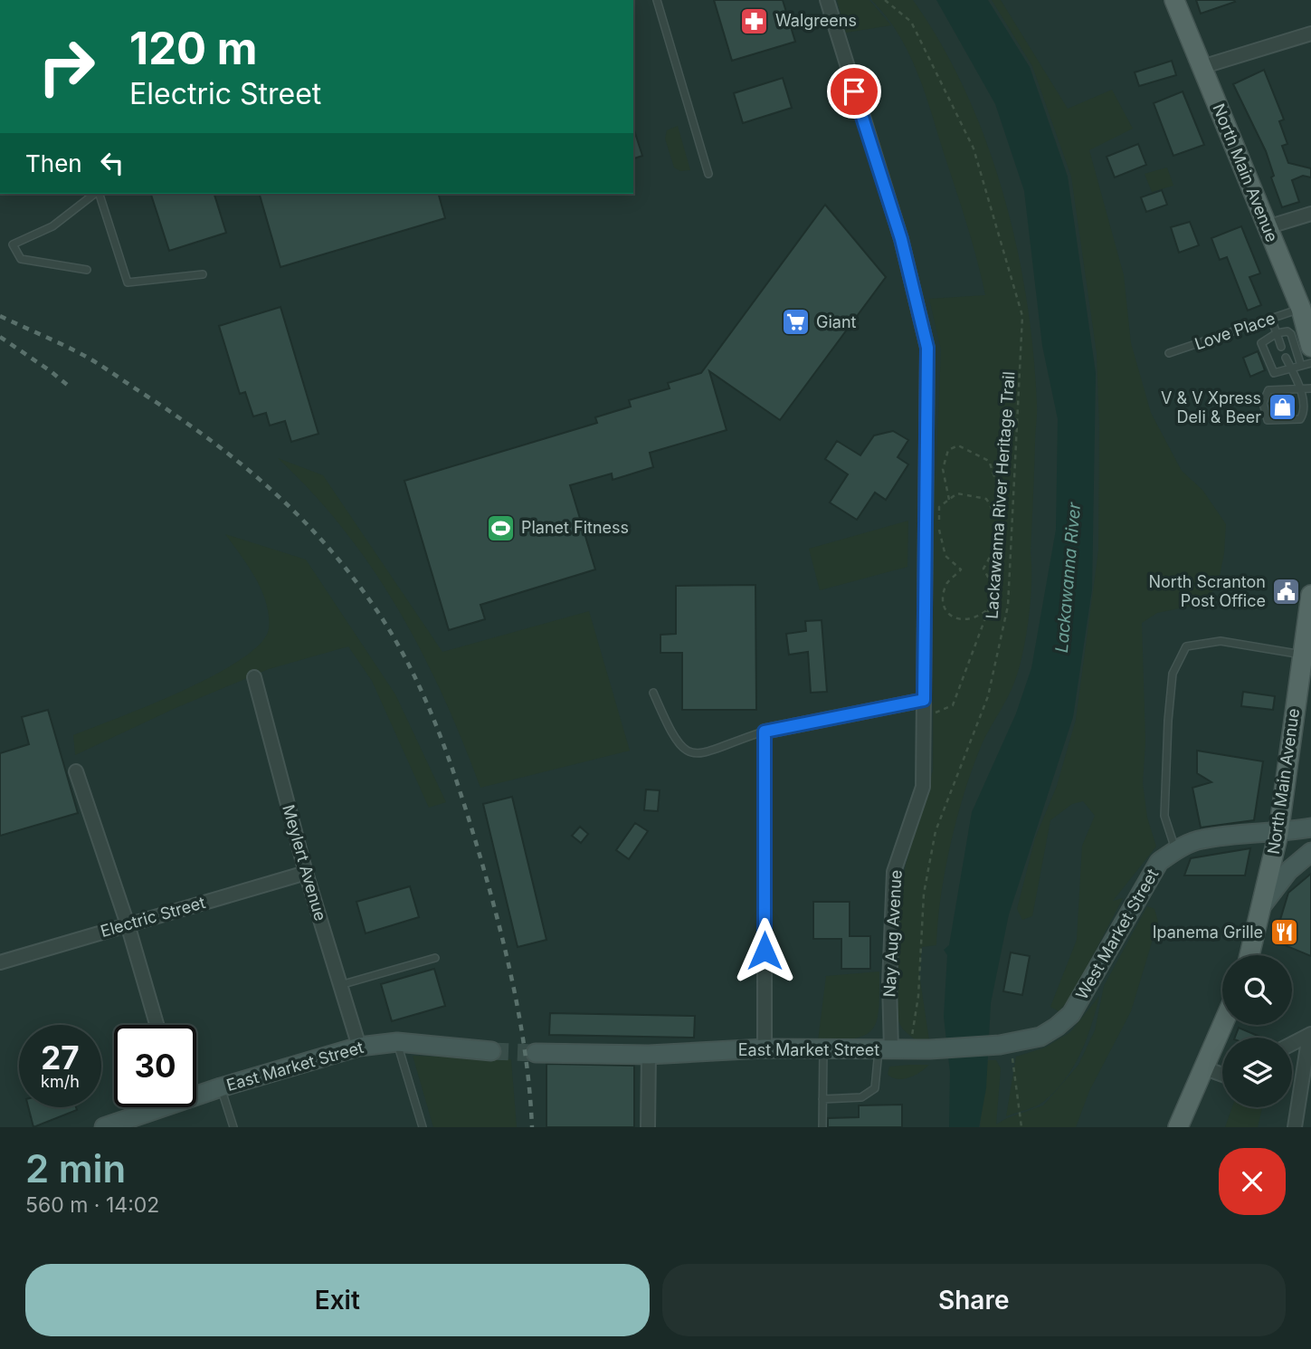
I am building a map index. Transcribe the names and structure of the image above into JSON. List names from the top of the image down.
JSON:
{
  "streets": {
    "main road": ["North Main Avenue"],
    "street": [
      "Meylert Avenue",
      "Electric Street",
      "Nay Aug Avenue",
      "West Market Street",
      "East Market Street"
    ],
    "lane": ["Love Place"],
    "path": ["Lackawanna River Heritage Trail"]
  },
  "crossings": [
    ["North Main Avenue", "Love Place"],
    ["North Main Avenue", "West Market Street"],
    ["Lackawanna River Heritage Trail", "Nay Aug Avenue"],
    ["Lackawanna River Heritage Trail", "East Market Street"],
    ["Meylert Avenue", "Electric Street"],
    ["Meylert Avenue", "East Market Street"],
    ["Nay Aug Avenue", "East Market Street"],
    ["West Market Street", "East Market Street"]
  ],
  "water": ["Lackawanna River"],
  "places": {
    "pharmacy": ["Walgreens"],
    "supermarket": ["Giant"],
    "shop": ["V & V Xpress Deli & Beer"],
    "sports": ["Planet Fitness"],
    "public building": ["North Scranton Post Office"],
    "restaurant": ["Ipanema Grille"]
  },
  "page": {
    "turn": ["120 m", "Electric Street"],
    "then": "Then",
    "speed": "27 km/h",
    "limit": "30",
    "heading": ["2 min", "560 m · 14:02"],
    "buttons": ["Exit", "Share"]
  }
}
